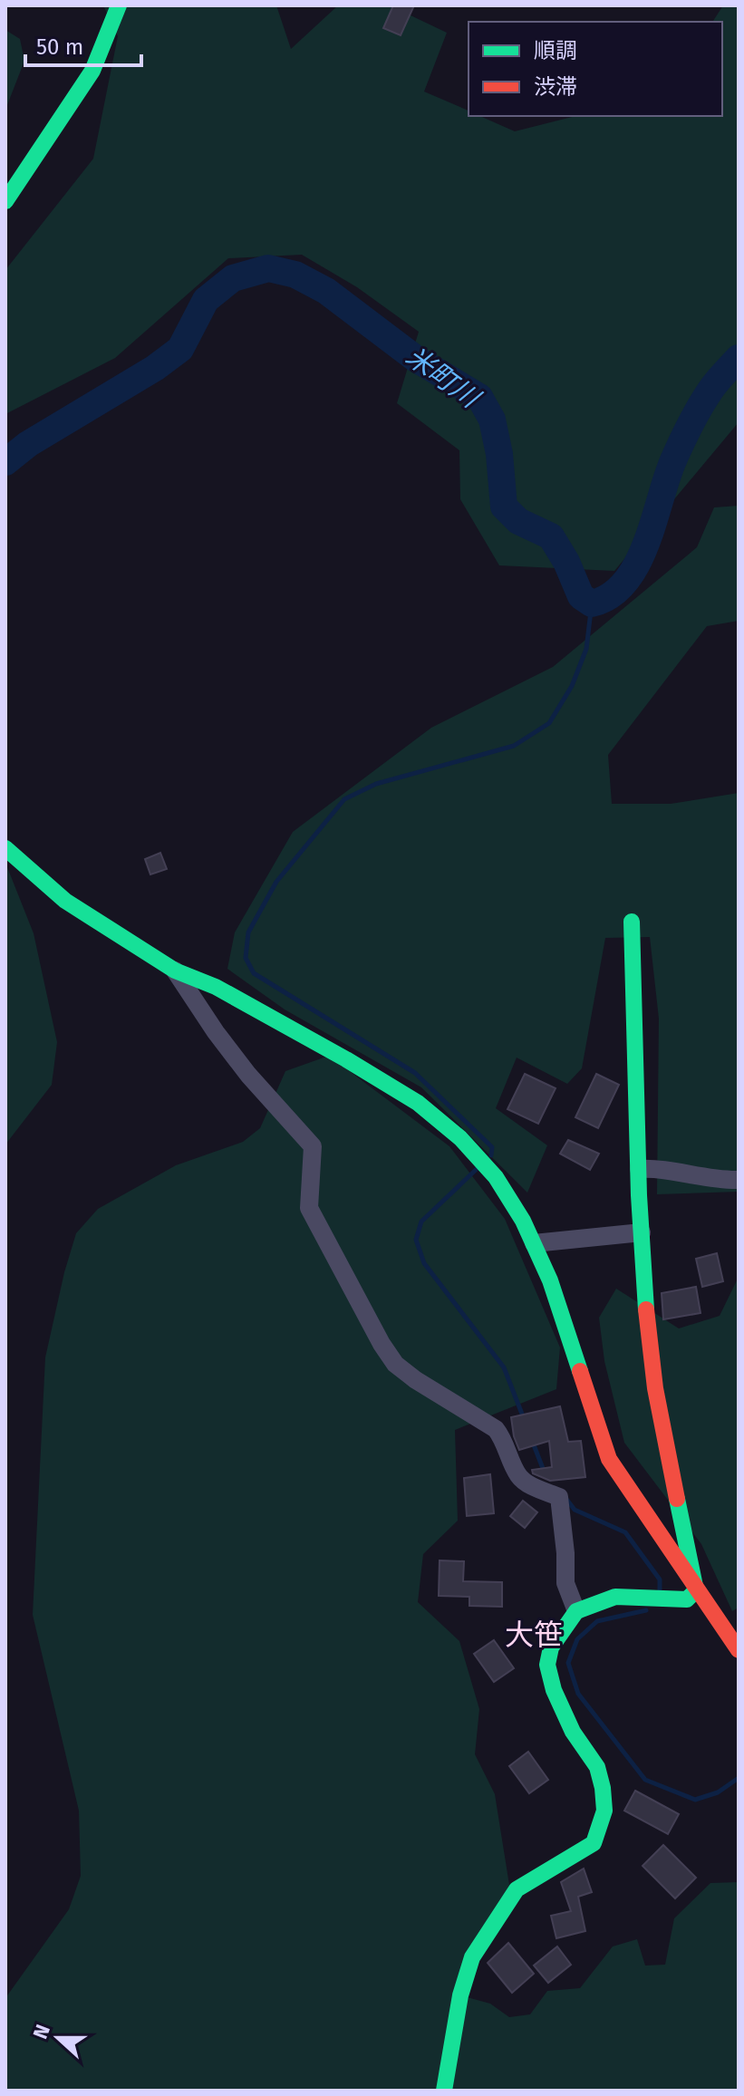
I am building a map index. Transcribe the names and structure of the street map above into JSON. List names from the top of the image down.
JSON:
{
  "districts": ["大笹"],
  "water": ["米町川"],
  "legend": ["順調", "渋滞"],
  "scale_bar": "50 m",
  "north": "left"
}
